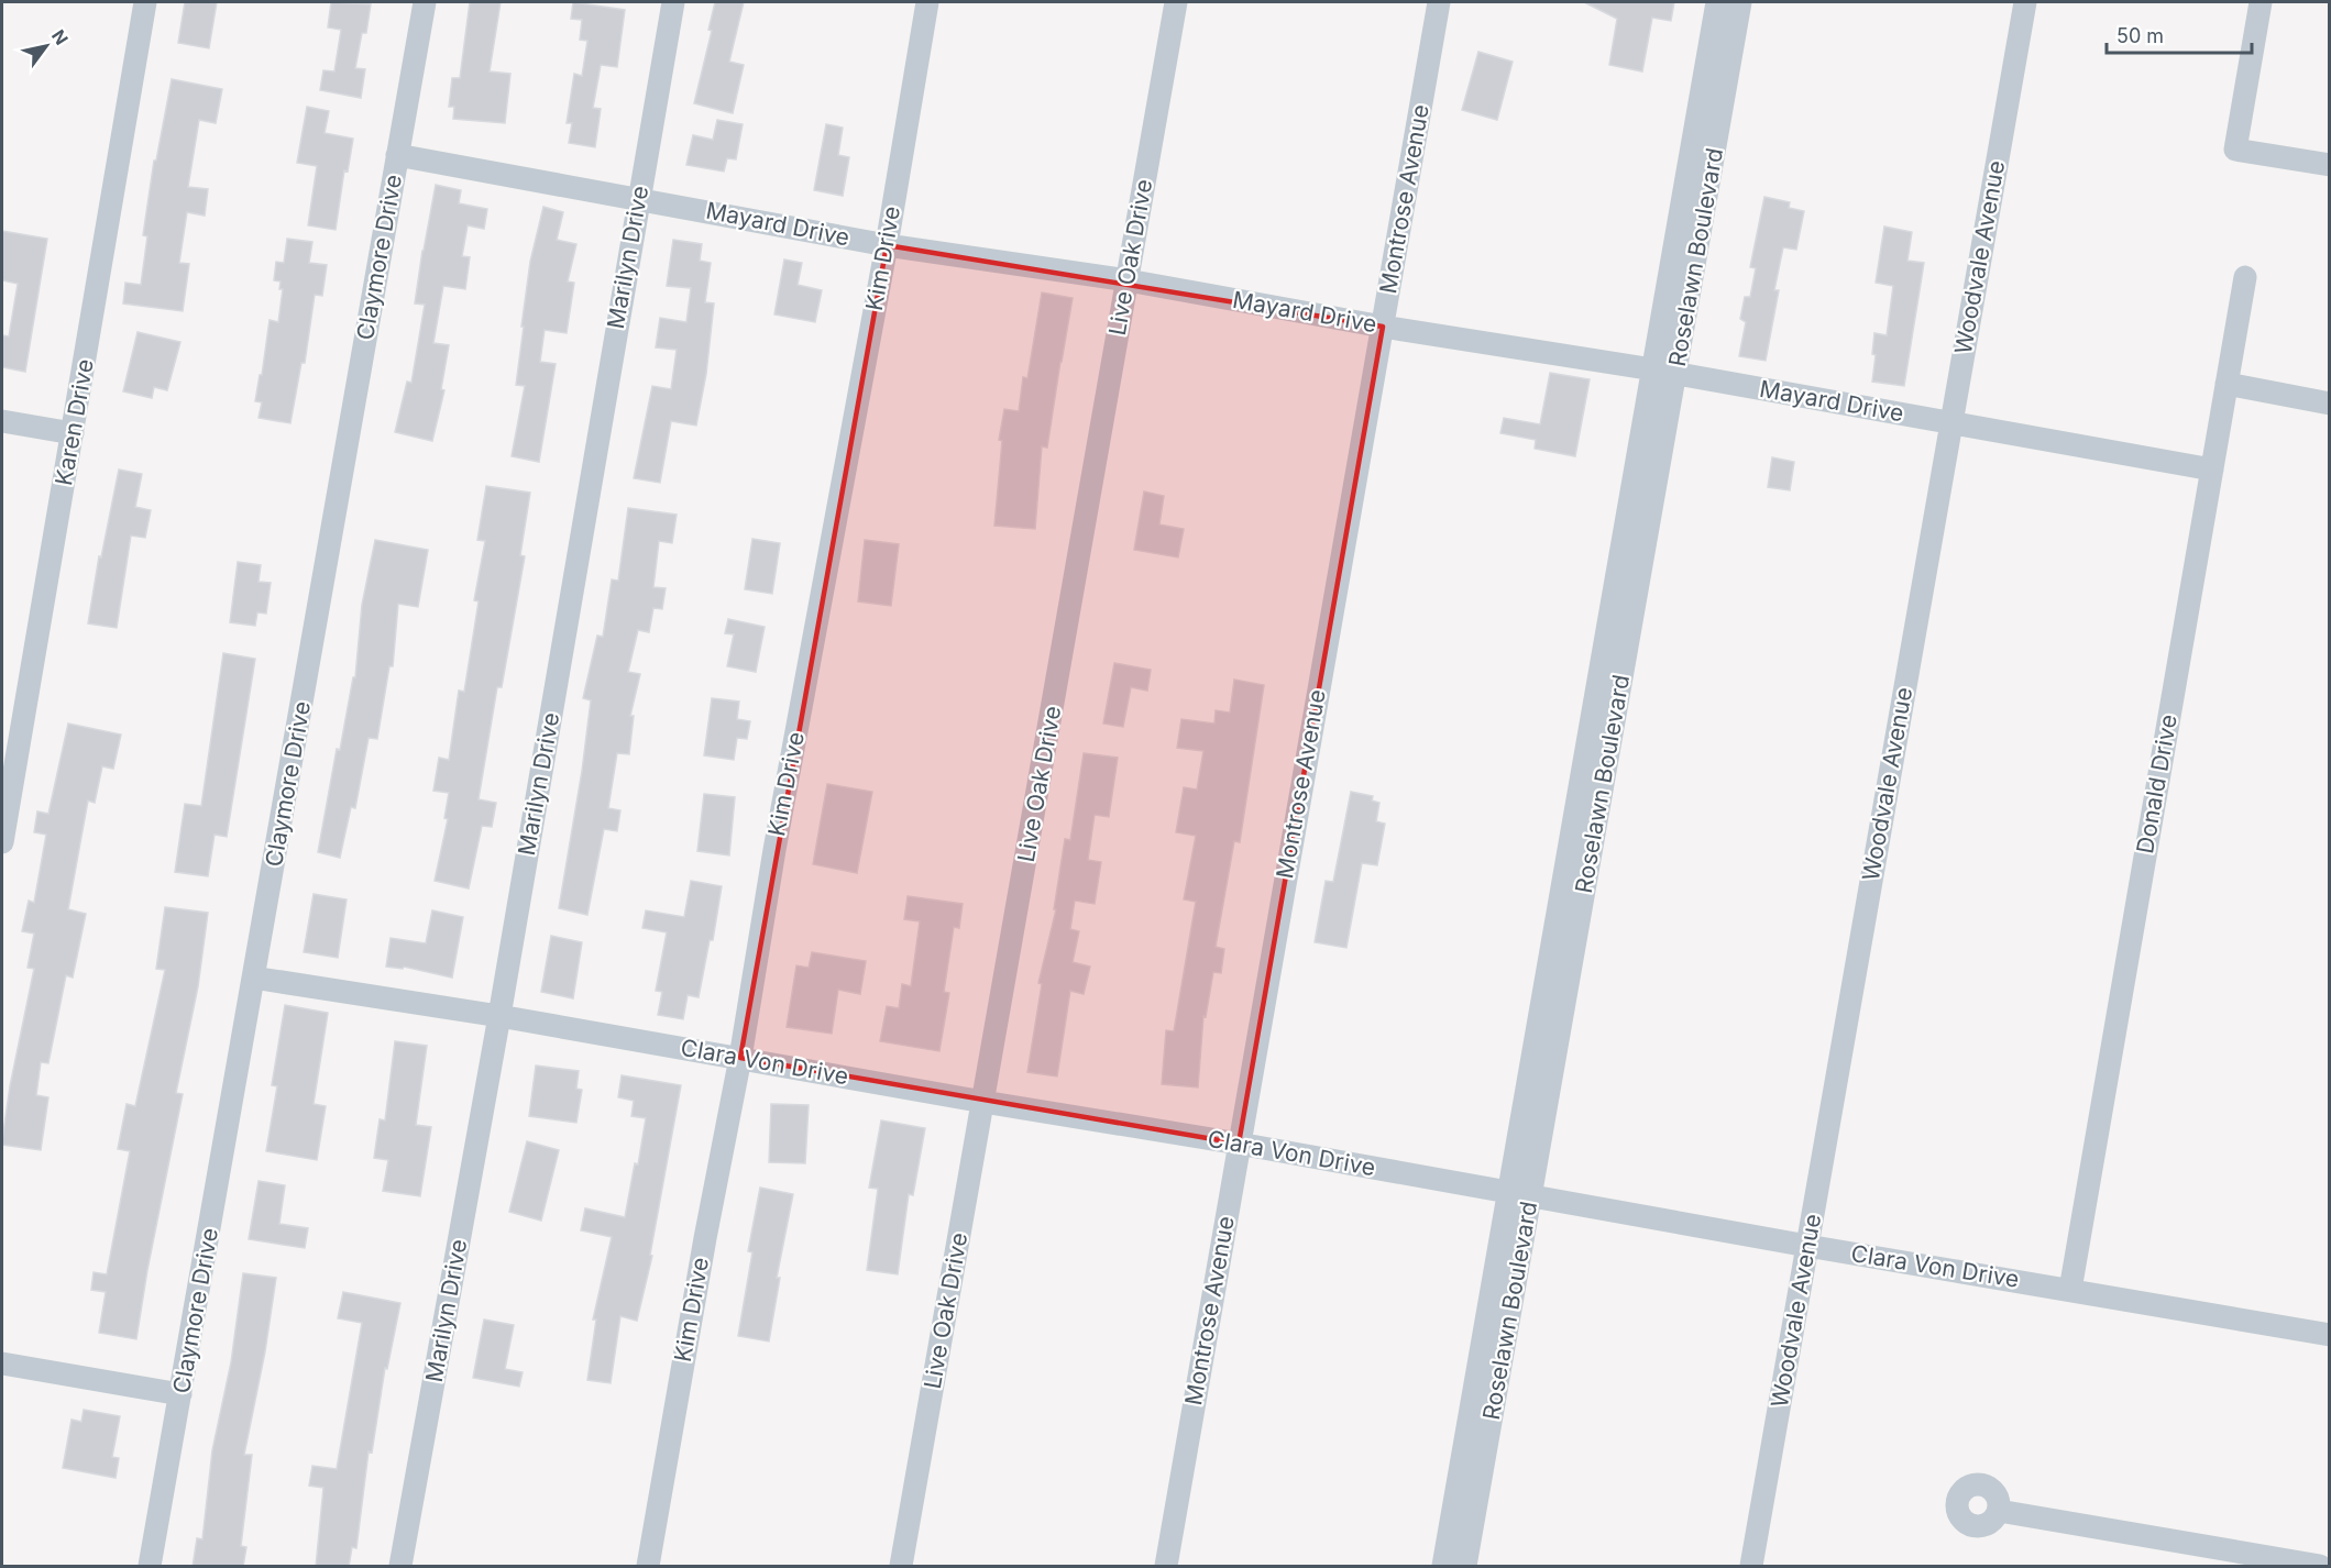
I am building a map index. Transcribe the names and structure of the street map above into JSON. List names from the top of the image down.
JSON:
{
  "streets": {
    "street": [
      "Montrose Avenue",
      "Mayard Drive",
      "Claymore Drive",
      "Marilyn Drive",
      "Live Oak Drive",
      "Roselawn Boulevard",
      "Woodvale Avenue",
      "Kim Drive",
      "Karen Drive",
      "Donald Drive",
      "Clara Von Drive"
    ]
  },
  "crossings": [
    ["Montrose Avenue", "Mayard Drive"],
    ["Montrose Avenue", "Clara Von Drive"],
    ["Mayard Drive", "Claymore Drive"],
    ["Mayard Drive", "Marilyn Drive"],
    ["Mayard Drive", "Live Oak Drive"],
    ["Mayard Drive", "Roselawn Boulevard"],
    ["Mayard Drive", "Woodvale Avenue"],
    ["Mayard Drive", "Kim Drive"],
    ["Mayard Drive", "Donald Drive"],
    ["Claymore Drive", "Clara Von Drive"],
    ["Marilyn Drive", "Clara Von Drive"],
    ["Live Oak Drive", "Clara Von Drive"],
    ["Roselawn Boulevard", "Clara Von Drive"],
    ["Woodvale Avenue", "Clara Von Drive"],
    ["Kim Drive", "Clara Von Drive"],
    ["Donald Drive", "Clara Von Drive"]
  ],
  "scale_bar": "50 m",
  "north": "top right"
}
